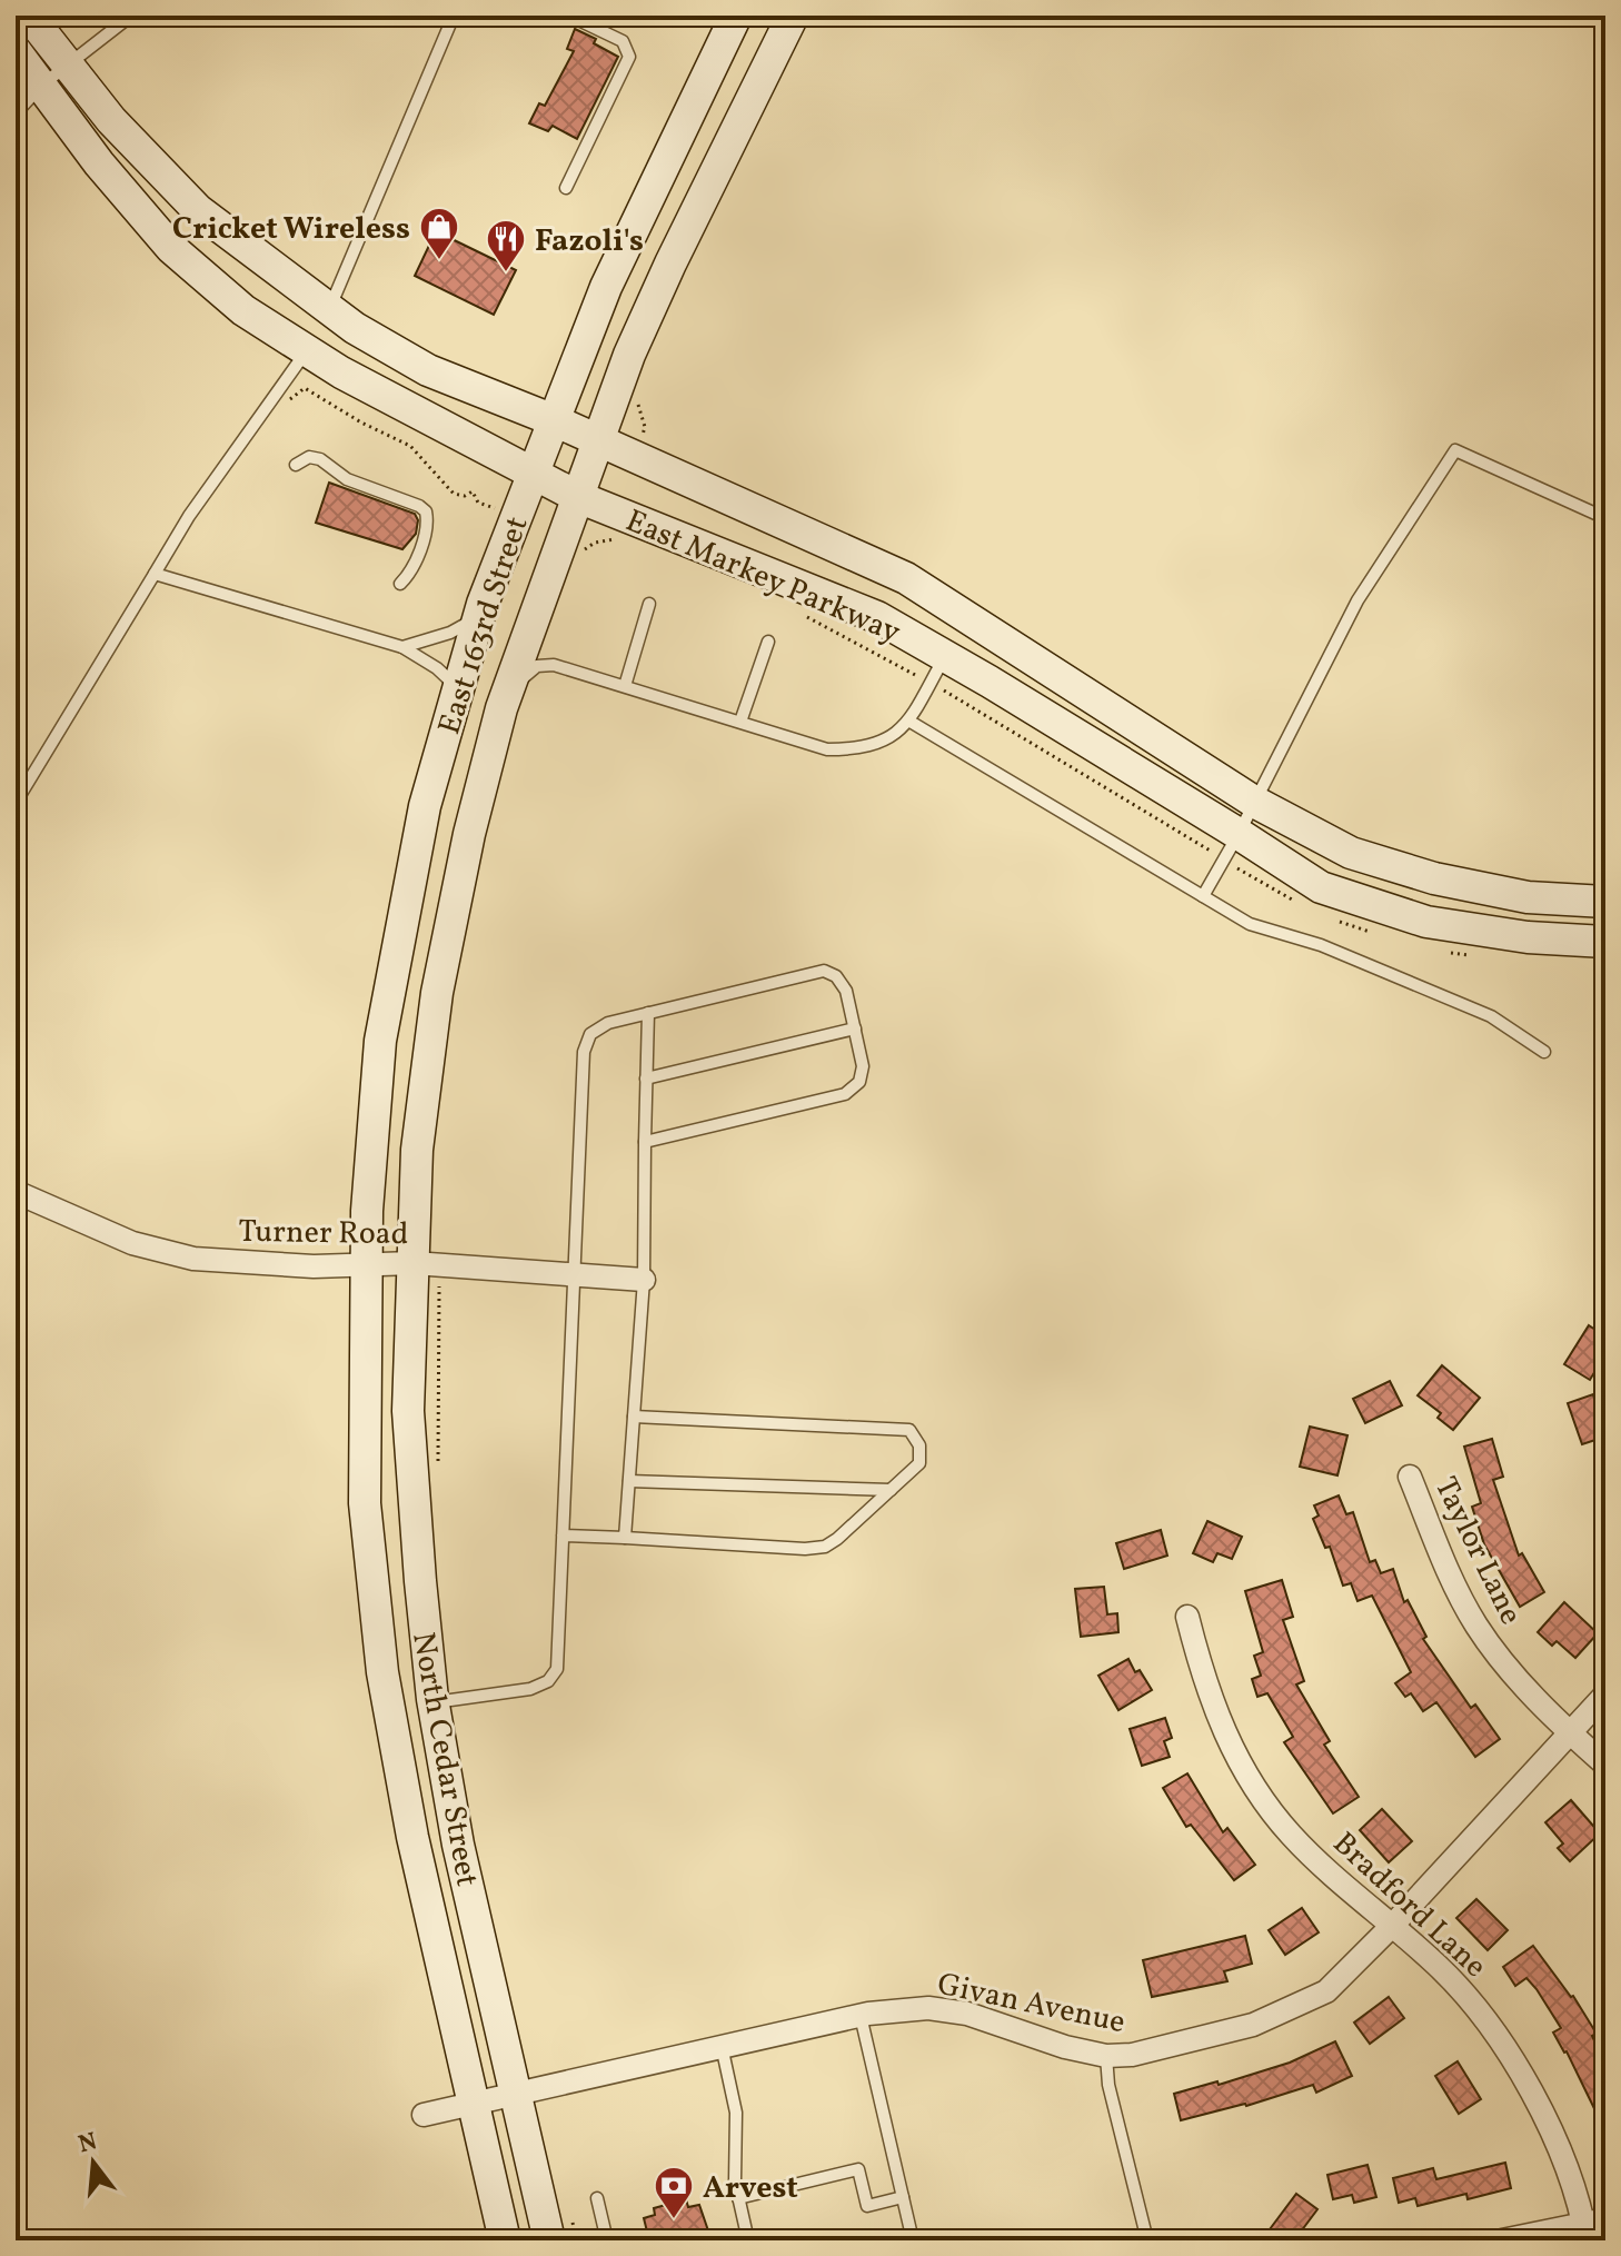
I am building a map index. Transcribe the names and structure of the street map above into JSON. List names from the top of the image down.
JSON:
{
  "streets": {
    "main road": ["East Markey Parkway", "East 163rd Street", "North Cedar Street"],
    "street": [
      "Turner Road",
      "Taylor Lane",
      "Bradford Lane",
      "Givan Avenue"
    ]
  },
  "crossings": [
    ["East Markey Parkway", "East 163rd Street"],
    ["East 163rd Street", "Turner Road"],
    ["East 163rd Street", "North Cedar Street"],
    ["Turner Road", "North Cedar Street"],
    ["Taylor Lane", "Givan Avenue"],
    ["North Cedar Street", "Givan Avenue"],
    ["Bradford Lane", "Givan Avenue"]
  ],
  "places": {
    "shop": ["Cricket Wireless"],
    "restaurant": ["Fazoli's"],
    "bank": ["Arvest"]
  },
  "north": "top"
}
